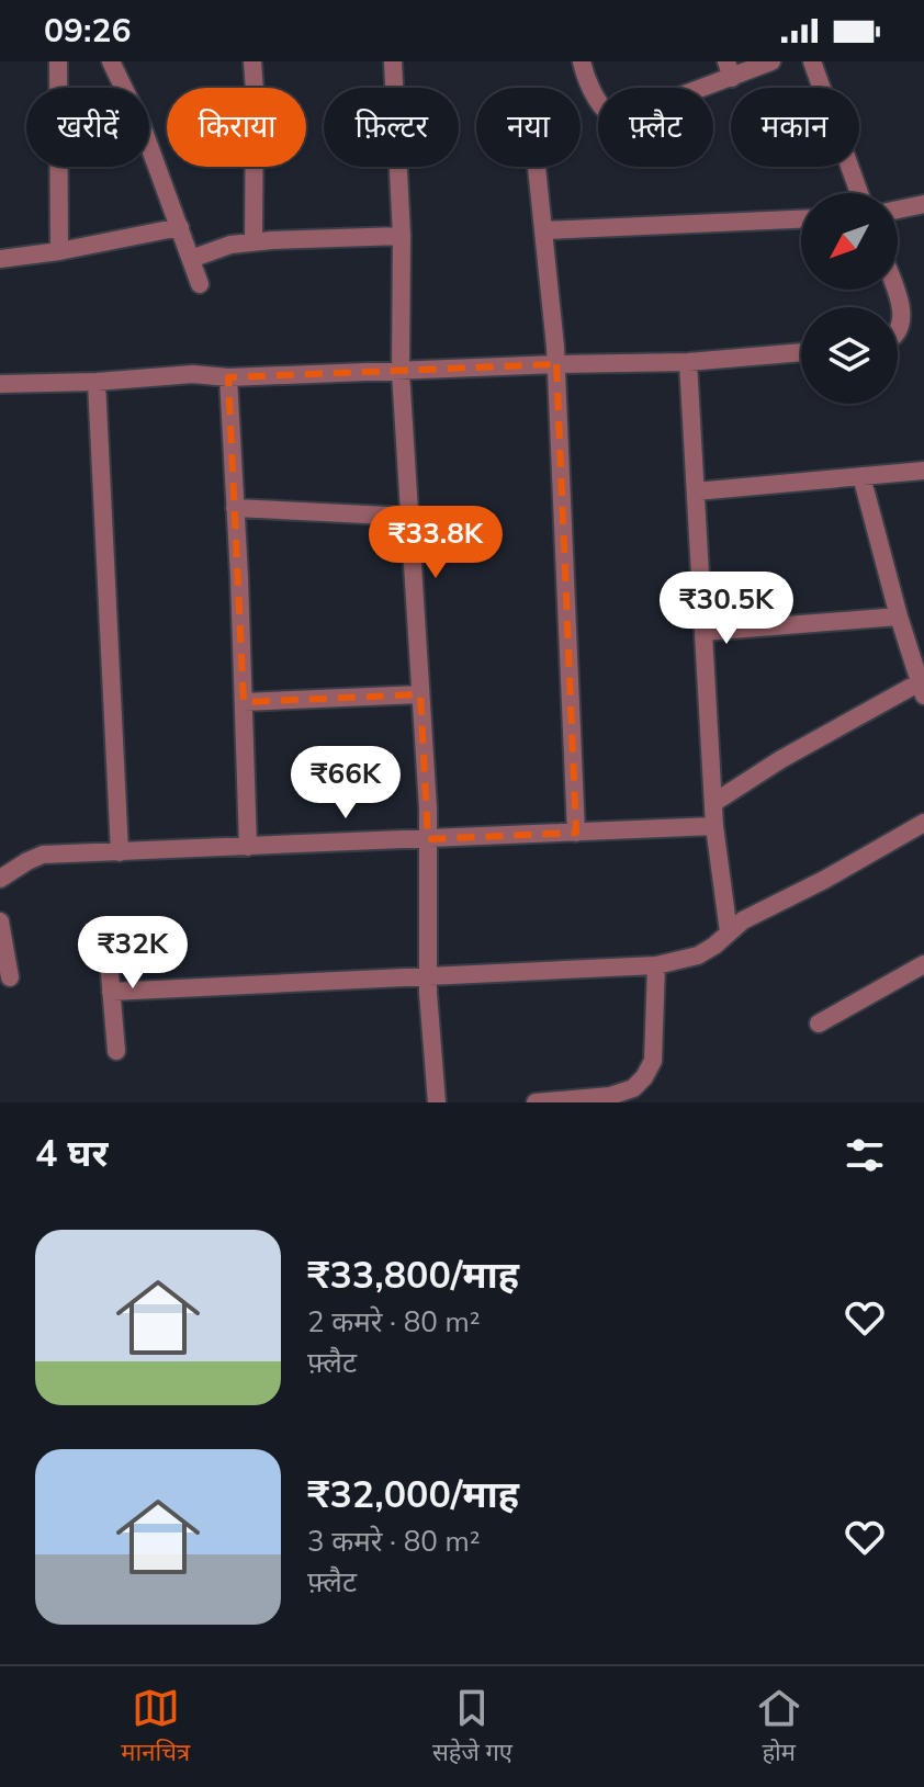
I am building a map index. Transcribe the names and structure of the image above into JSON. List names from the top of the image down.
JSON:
{
  "north": "bottom left",
  "page": {
    "status": "09:26",
    "chip": [
      "खरीदें",
      "किराया",
      "फ़िल्टर",
      "नया",
      "फ़्लैट",
      "मकान"
    ],
    "price": [
      "₹33.8K",
      "₹30.5K",
      "₹66K",
      "₹32K"
    ],
    "heading": "4 घर",
    "list": [
      {
        "name": "₹33,800/माह",
        "note": "2 कमरे · 80 m² · फ़्लैट"
      },
      {
        "name": "₹32,000/माह",
        "note": "3 कमरे · 80 m² · फ़्लैट"
      }
    ],
    "tabs": ["मानचित्र", "सहेजे गए", "होम"]
  }
}
